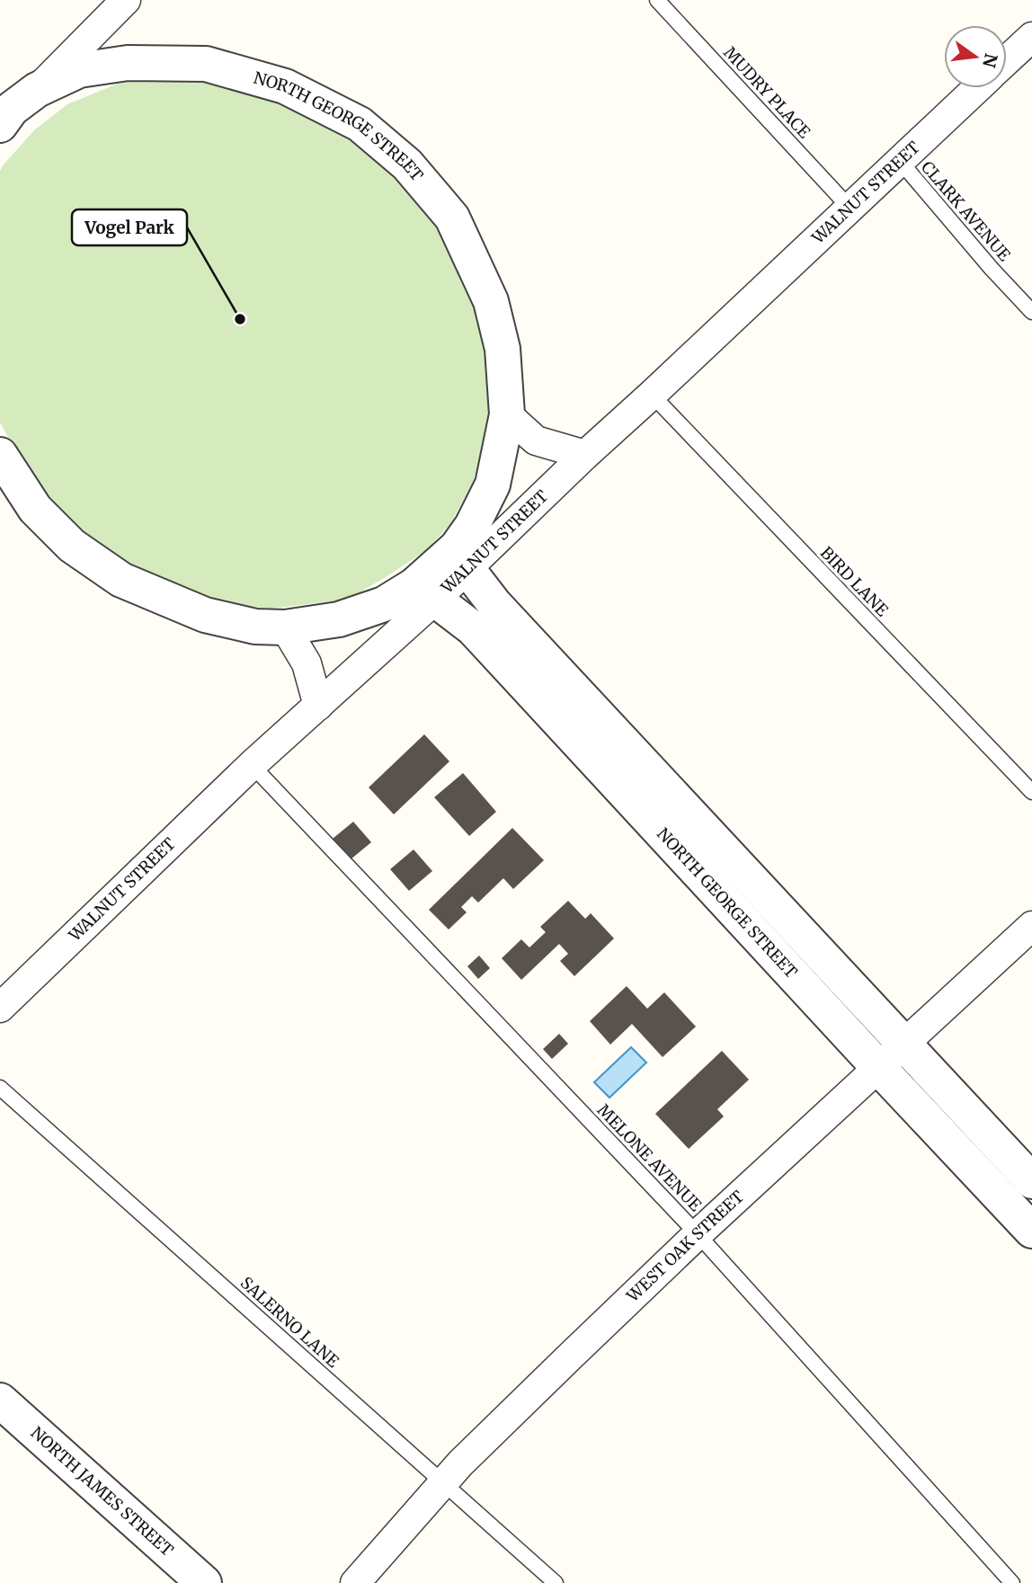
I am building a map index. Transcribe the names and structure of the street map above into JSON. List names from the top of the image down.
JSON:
{
  "streets": {
    "street": [
      "NORTH GEORGE STREET",
      "WALNUT STREET",
      "WEST OAK STREET",
      "NORTH JAMES STREET"
    ],
    "lane": [
      "MUDRY PLACE",
      "CLARK AVENUE",
      "BIRD LANE",
      "MELONE AVENUE",
      "SALERNO LANE"
    ]
  },
  "crossings": [
    ["MUDRY PLACE", "WALNUT STREET"],
    ["NORTH GEORGE STREET", "WALNUT STREET"],
    ["NORTH GEORGE STREET", "WEST OAK STREET"],
    ["WALNUT STREET", "CLARK AVENUE"],
    ["WALNUT STREET", "BIRD LANE"],
    ["WALNUT STREET", "MELONE AVENUE"],
    ["MELONE AVENUE", "WEST OAK STREET"],
    ["WEST OAK STREET", "SALERNO LANE"]
  ],
  "places": ["Vogel Park"],
  "north": "right"
}
